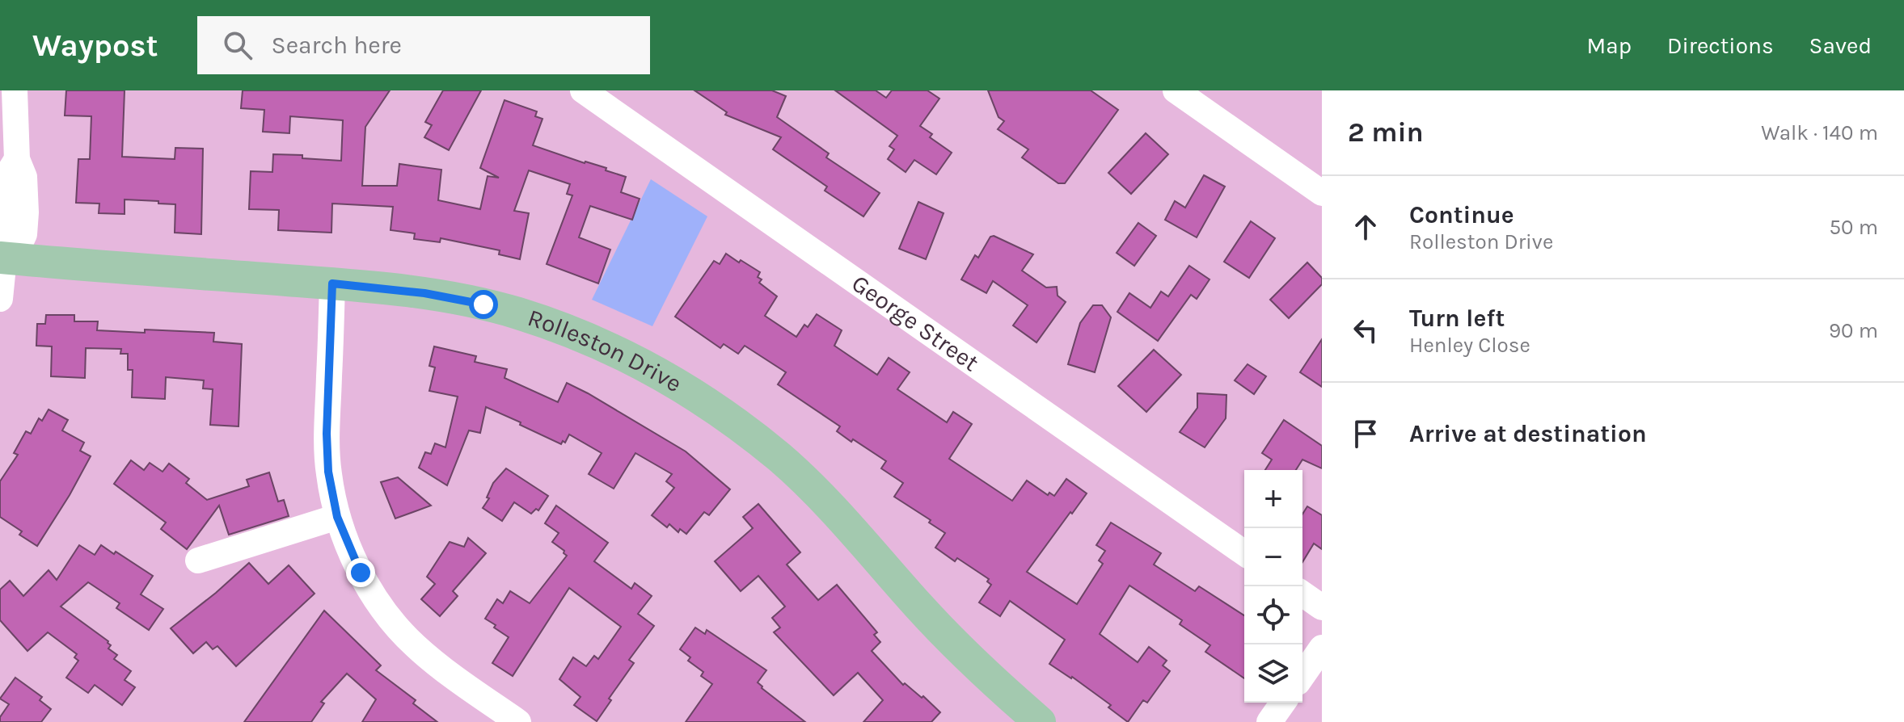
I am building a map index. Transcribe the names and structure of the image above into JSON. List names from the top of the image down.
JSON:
{
  "streets": {
    "main road": ["Rolleston Drive"],
    "street": ["George Street"]
  },
  "page": {
    "header": "Waypost",
    "search": "Search here",
    "nav": ["Map", "Directions", "Saved"],
    "heading": ["2 min", "Walk · 140 m"],
    "list": [
      ["Continue", "Rolleston Drive", "50 m"],
      ["Turn left", "Henley Close", "90 m"],
      "Arrive at destination"
    ],
    "map_buttons": ["+", "−"]
  }
}
